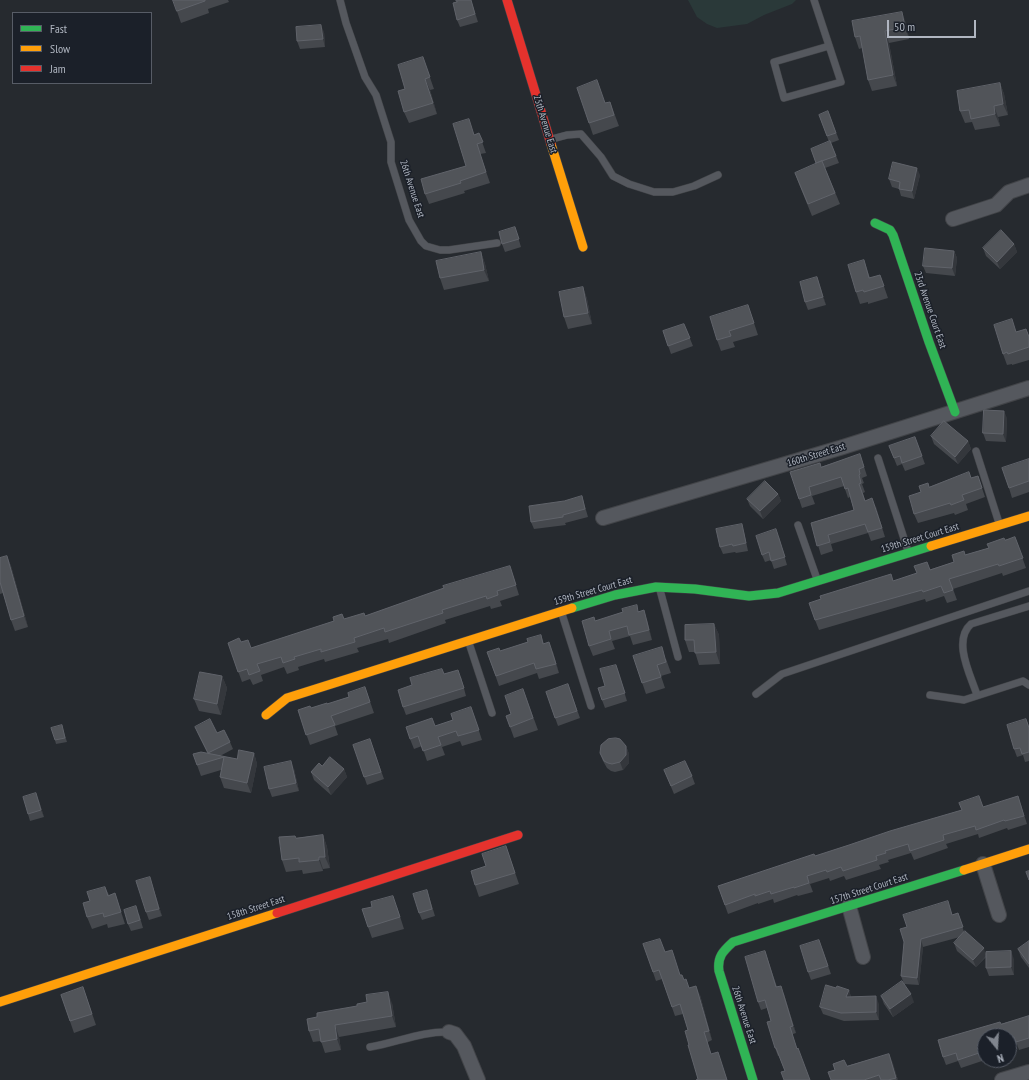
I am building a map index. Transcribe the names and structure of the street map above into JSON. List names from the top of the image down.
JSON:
{
  "streets": {
    "street": [
      "25th Avenue East",
      "26th Avenue East",
      "23rd Avenue Court East",
      "160th Street East",
      "159th Street Court East",
      "157th Street Court East",
      "158th Street East"
    ]
  },
  "crossings": [
    ["26th Avenue East", "157th Street Court East"],
    ["23rd Avenue Court East", "160th Street East"]
  ],
  "legend": ["Fast", "Slow", "Jam"],
  "scale_bar": "50 m",
  "north": "bottom"
}
